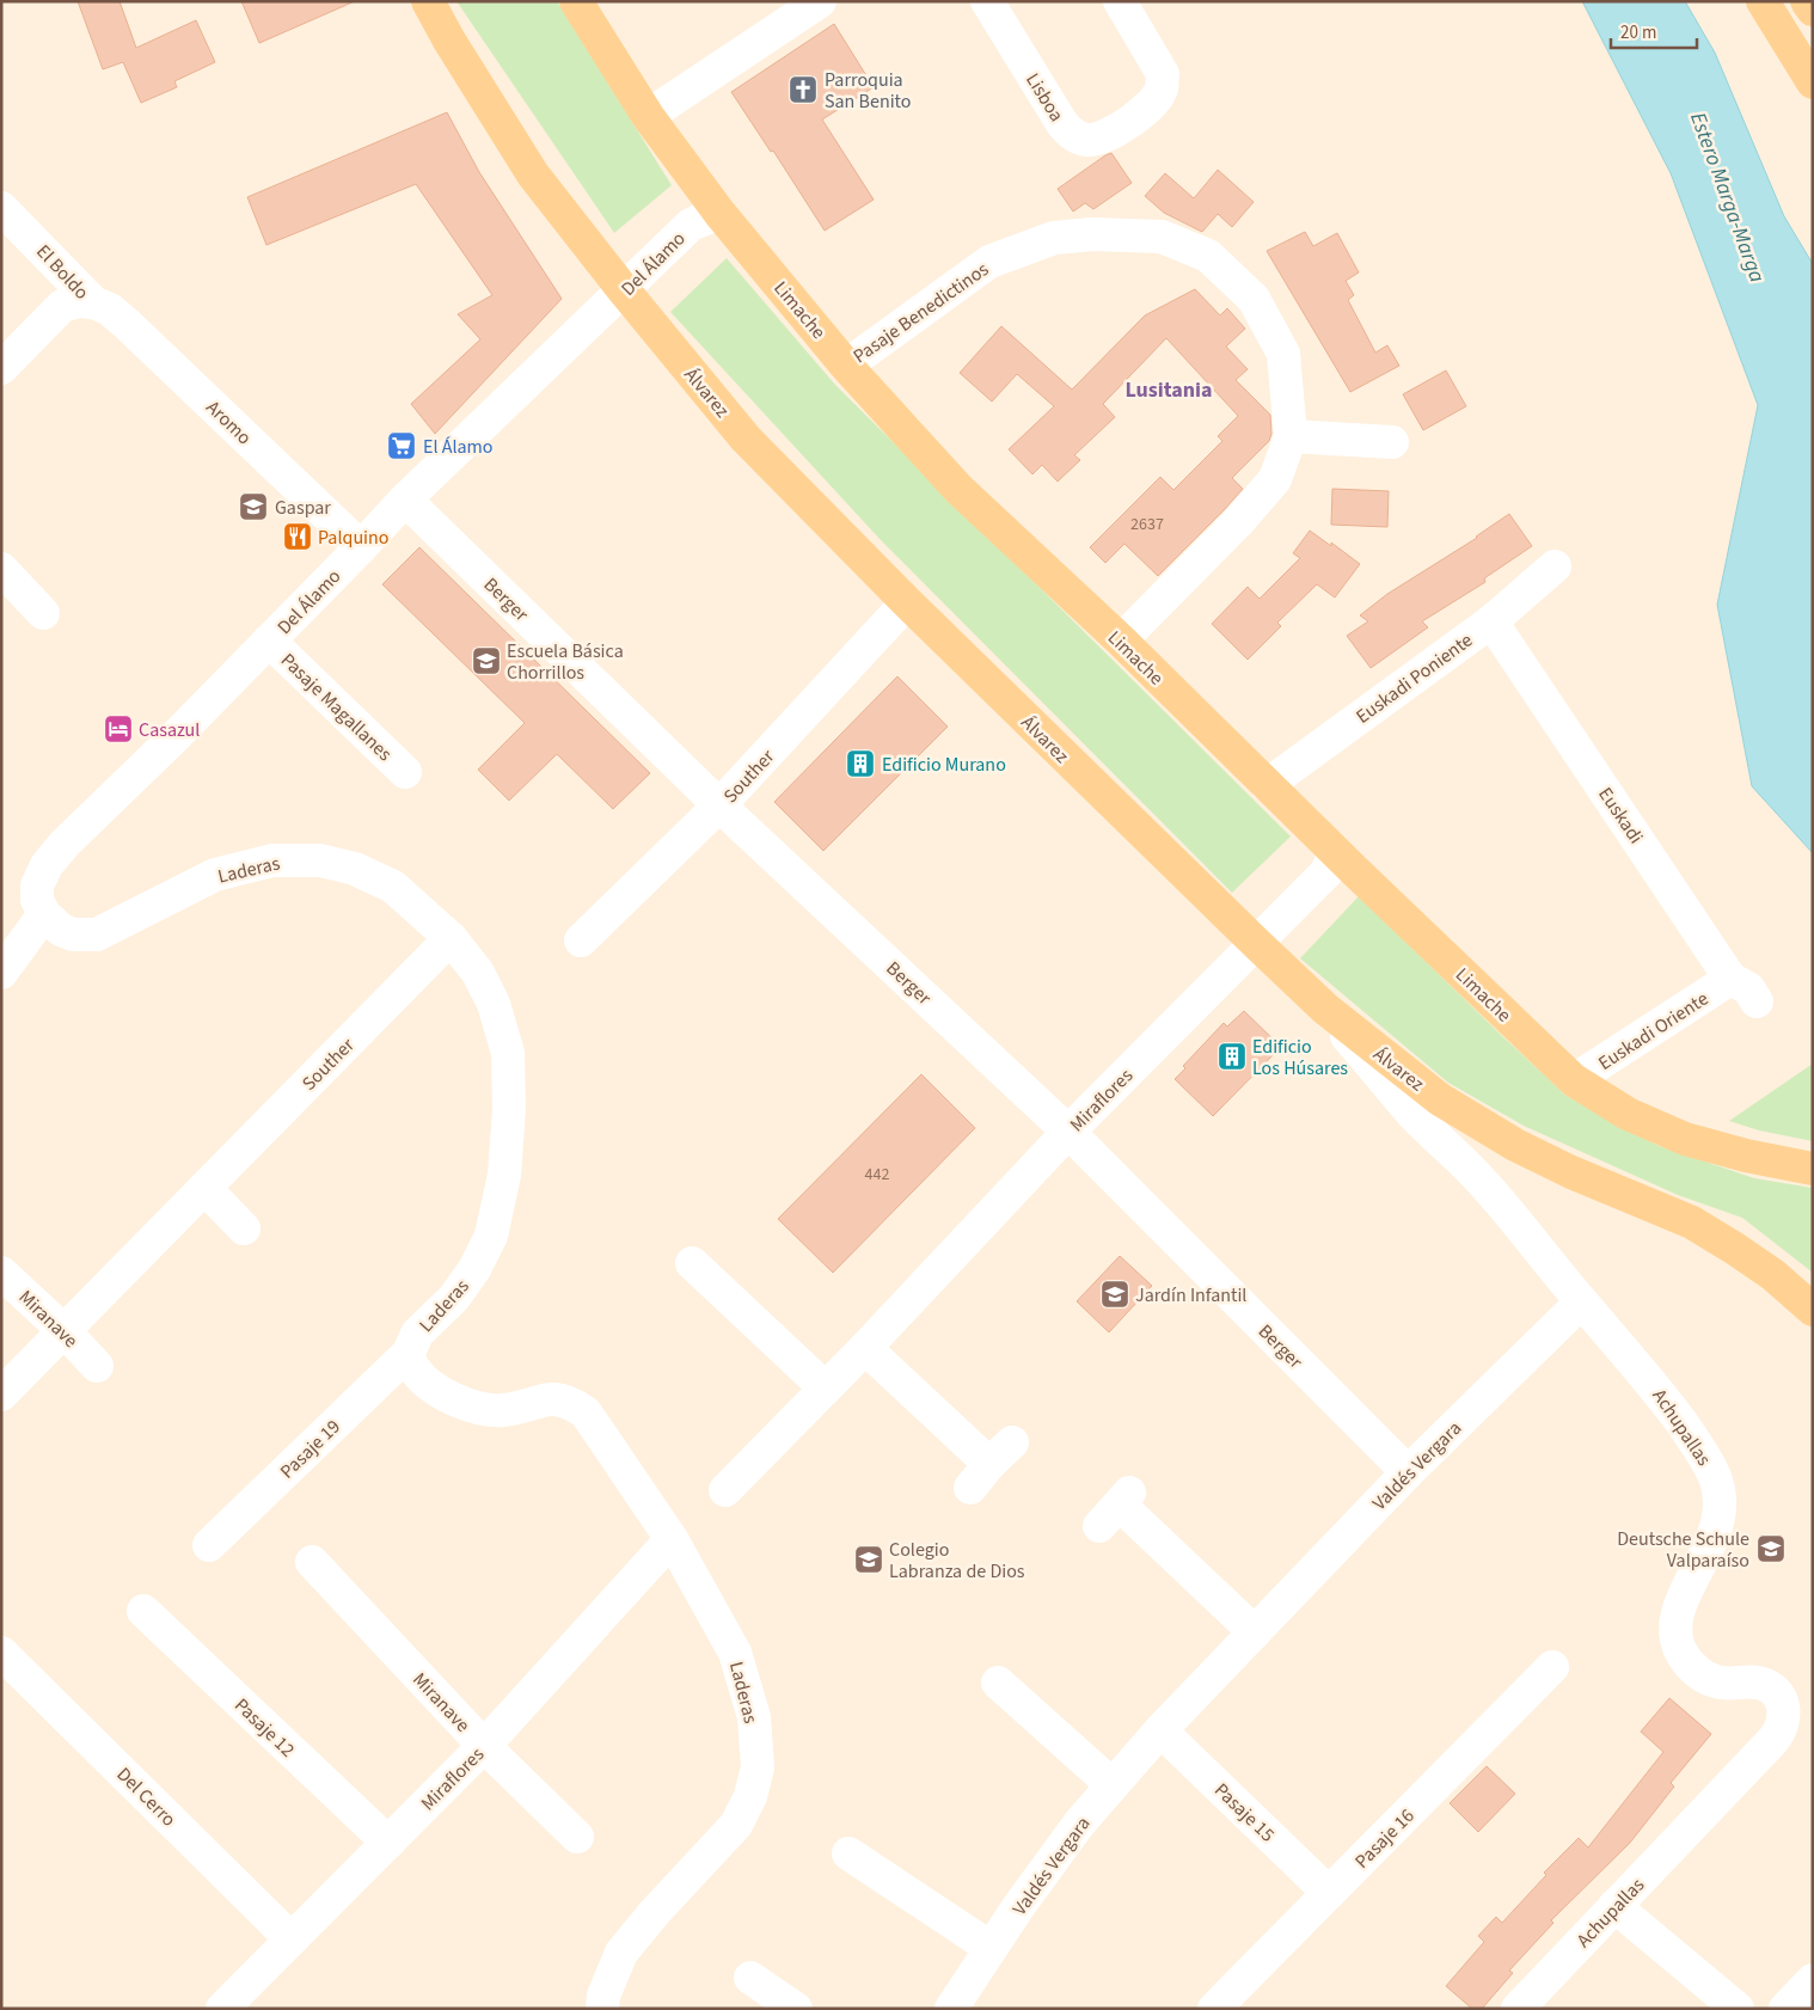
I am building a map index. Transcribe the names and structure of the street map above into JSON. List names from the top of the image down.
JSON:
{
  "streets": {
    "main road": ["Limache", "Álvarez"],
    "street": [
      "Lisboa",
      "Del Álamo",
      "El Boldo",
      "Pasaje Benedictinos",
      "Aromo",
      "Berger",
      "Euskadi Poniente",
      "Pasaje Magallanes",
      "Souther",
      "Euskadi",
      "Laderas",
      "Euskadi Oriente",
      "Miraflores",
      "Miranave",
      "Achupallas",
      "Pasaje 19",
      "Valdés Vergara",
      "Pasaje 12",
      "Del Cerro",
      "Pasaje 15",
      "Pasaje 16"
    ]
  },
  "crossings": [
    ["Del Álamo", "Limache"],
    ["Del Álamo", "Álvarez"],
    ["Del Álamo", "Aromo"],
    ["Del Álamo", "Berger"],
    ["Del Álamo", "Pasaje Magallanes"],
    ["Del Álamo", "Laderas"],
    ["El Boldo", "Aromo"],
    ["Limache", "Pasaje Benedictinos"],
    ["Limache", "Euskadi Poniente"],
    ["Limache", "Euskadi Oriente"],
    ["Limache", "Miraflores"],
    ["Álvarez", "Souther"],
    ["Álvarez", "Miraflores"],
    ["Álvarez", "Achupallas"],
    ["Berger", "Souther"],
    ["Berger", "Miraflores"],
    ["Berger", "Valdés Vergara"],
    ["Euskadi Poniente", "Euskadi"],
    ["Souther", "Laderas"],
    ["Souther", "Miranave"],
    ["Euskadi", "Euskadi Oriente"],
    ["Laderas", "Miraflores"],
    ["Laderas", "Pasaje 19"],
    ["Miraflores", "Miranave"],
    ["Miraflores", "Pasaje 12"],
    ["Miraflores", "Del Cerro"],
    ["Achupallas", "Valdés Vergara"],
    ["Valdés Vergara", "Pasaje 15"],
    ["Pasaje 15", "Pasaje 16"]
  ],
  "districts": ["Lusitania"],
  "water": ["Estero Marga-Marga"],
  "places": {
    "church": ["Parroquia San Benito"],
    "supermarket": ["El Álamo"],
    "school or university": [
      "Gaspar",
      "Escuela Básica Chorrillos",
      "Jardín Infantil",
      "Deutsche Schule Valparaíso",
      "Colegio Labranza de Dios"
    ],
    "restaurant": ["Palquino"],
    "hotel": ["Casazul"],
    "building": ["Edificio Murano", "Edificio Los Húsares"]
  },
  "house_numbers": ["2637", "442"],
  "scale_bar": "20 m"
}
